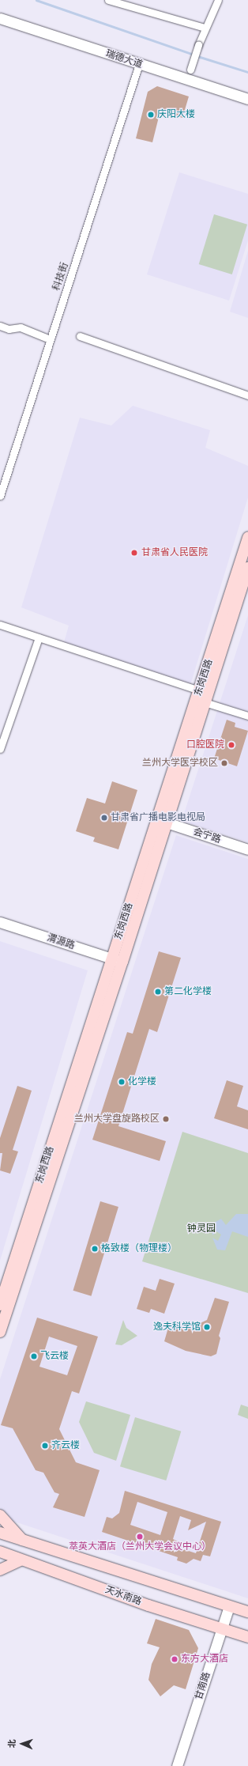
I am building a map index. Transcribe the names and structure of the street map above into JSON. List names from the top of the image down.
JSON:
{
  "streets": {
    "main road": ["东岗西路", "天水南路"],
    "street": [
      "瑞德大道",
      "科技街",
      "会宁路",
      "渭源路",
      "甘南路"
    ]
  },
  "crossings": [
    ["瑞德大道", "科技街"],
    ["东岗西路", "会宁路"],
    ["东岗西路", "渭源路"],
    ["天水南路", "甘南路"]
  ],
  "parks": ["钟灵园"],
  "places": [
    "庆阳大楼",
    "甘肃省人民医院",
    "口腔医院",
    "兰州大学医学校区",
    "甘肃省广播电影电视局",
    "第二化学楼",
    "化学楼",
    "兰州大学盘旋路校区",
    "格致楼（物理楼）",
    "逸夫科学馆",
    "飞云楼",
    "齐云楼",
    "萃英大酒店（兰州大学会议中心）",
    "东方大酒店"
  ],
  "north": "left"
}
